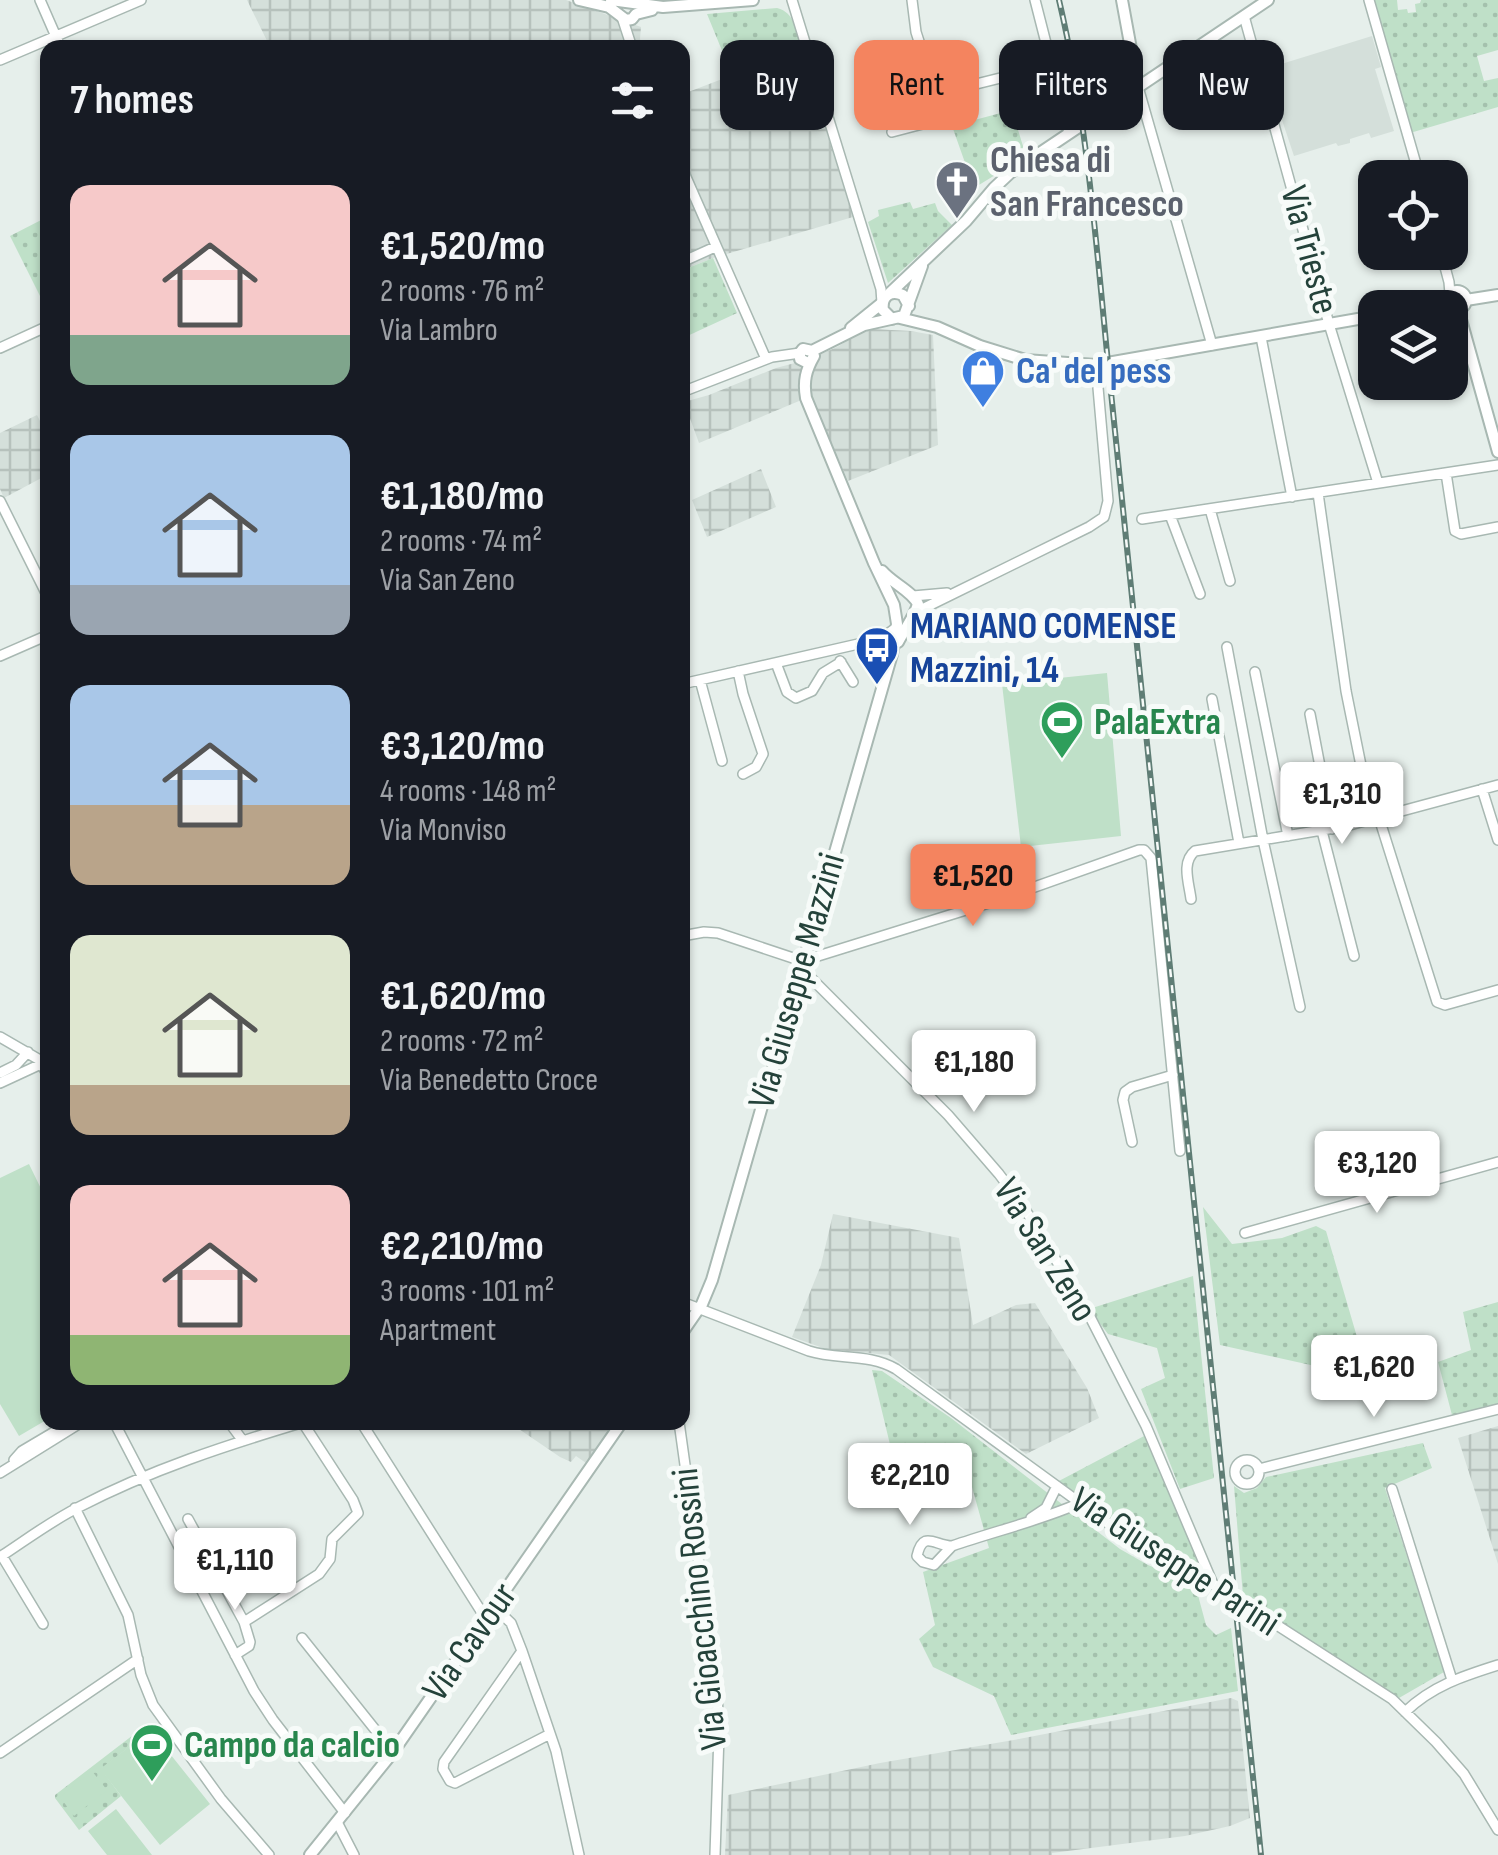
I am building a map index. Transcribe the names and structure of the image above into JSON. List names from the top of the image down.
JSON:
{
  "streets": {
    "street": [
      "Via Trieste",
      "Via Giuseppe Mazzini",
      "Via San Zeno",
      "Via Giuseppe Parini",
      "Via Gioacchino Rossini",
      "Via Cavour"
    ]
  },
  "crossings": [
    ["Via Giuseppe Mazzini", "Via San Zeno"],
    ["Via Giuseppe Mazzini", "Via Giuseppe Parini"],
    ["Via San Zeno", "Via Giuseppe Parini"]
  ],
  "places": {
    "church": ["Chiesa di San Francesco"],
    "shop": ["Ca' del pess"],
    "bus stop": ["MARIANO COMENSE Mazzini, 14"],
    "sports": ["PalaExtra", "Campo da calcio"]
  },
  "page": {
    "chip": [
      "Buy",
      "Rent",
      "Filters",
      "New"
    ],
    "heading": "7 homes",
    "list": [
      {
        "name": "€1,520/mo",
        "note": "2 rooms · 76 m² · Via Lambro"
      },
      {
        "name": "€1,180/mo",
        "note": "2 rooms · 74 m² · Via San Zeno"
      },
      {
        "name": "€3,120/mo",
        "note": "4 rooms · 148 m² · Via Monviso"
      },
      {
        "name": "€1,620/mo",
        "note": "2 rooms · 72 m² · Via Benedetto Croce"
      },
      {
        "name": "€2,210/mo",
        "note": "3 rooms · 101 m² · Apartment"
      }
    ],
    "price": [
      "€1,310",
      "€1,520",
      "€1,180",
      "€3,120",
      "€1,620",
      "€2,210",
      "€1,110"
    ]
  }
}
